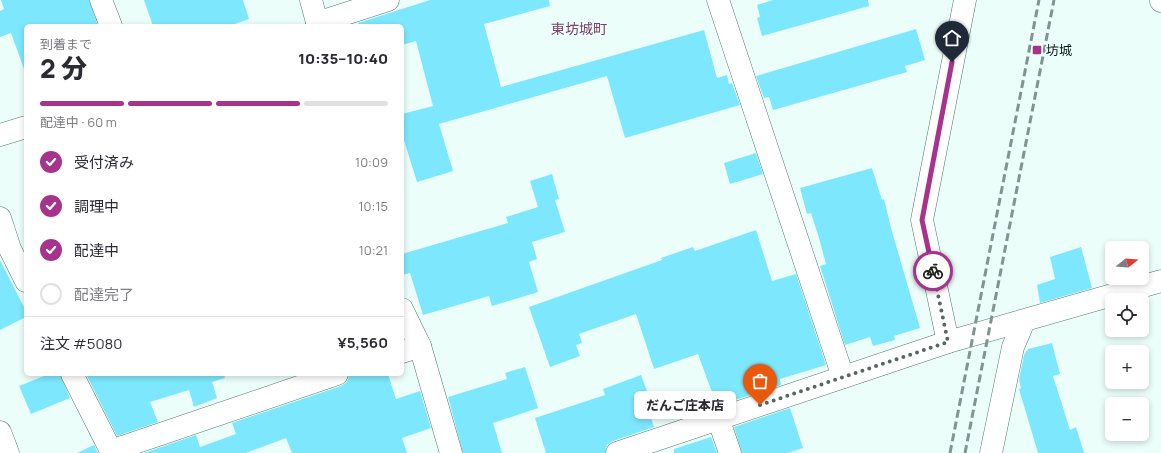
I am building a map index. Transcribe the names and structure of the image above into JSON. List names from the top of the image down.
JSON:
{
  "districts": ["東坊城町"],
  "places": {
    "transit": ["坊城"],
    "other": ["だんご庄本店"]
  },
  "north": "right",
  "page": {
    "heading": ["2 分", "到着まで", "10:35–10:40"],
    "panel": ["注文 #5080", "¥5,560"],
    "bar": "配達中 · 60 m",
    "list": [
      ["受付済み", "10:09"],
      ["調理中", "10:15"],
      ["配達中", "10:21"],
      "配達完了"
    ],
    "map_buttons": ["+", "−"],
    "bubble": "だんご庄本店"
  }
}
